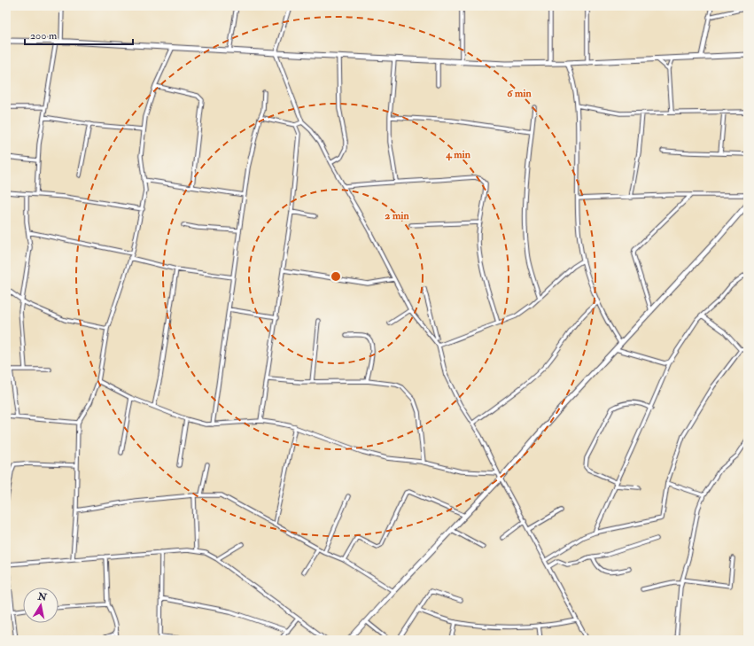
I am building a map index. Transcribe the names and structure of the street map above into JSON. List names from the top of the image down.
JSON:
{
  "scale_bar": "200 m",
  "north": "top",
  "rings": ["6 min", "4 min", "2 min"]
}
